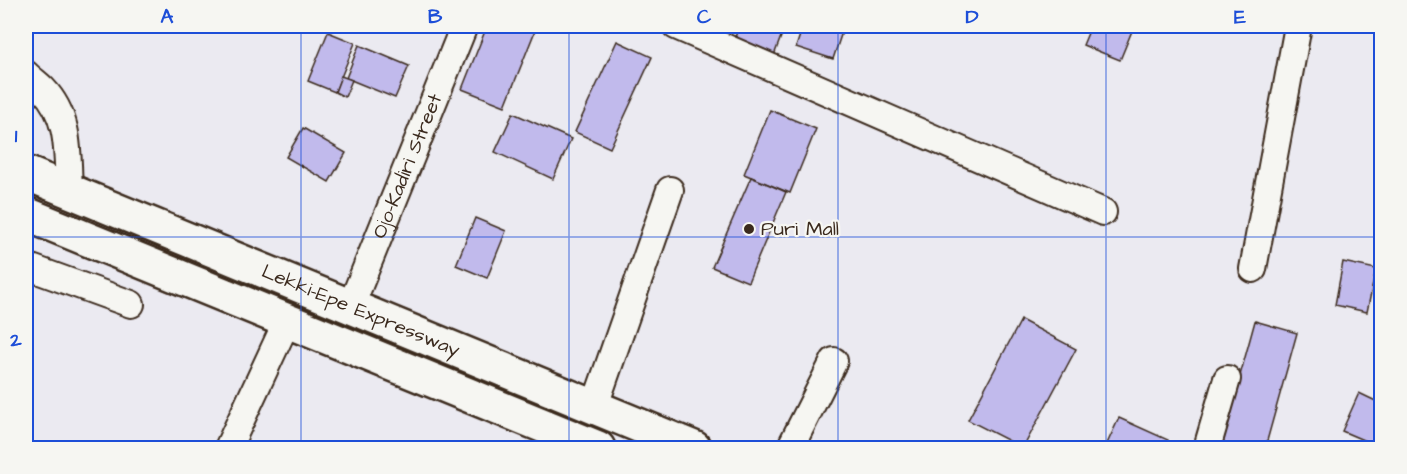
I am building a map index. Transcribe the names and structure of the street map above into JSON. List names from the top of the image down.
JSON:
{
  "streets": {
    "highway": ["Lekki-Epe Expressway"],
    "street": ["Ojo-Kadiri Street"]
  },
  "crossings": [
    ["Ojo-Kadiri Street", "Lekki-Epe Expressway"]
  ],
  "places": ["Puri Mall"],
  "grid": {
    "columns": [
      "A",
      "B",
      "C",
      "D",
      "E"
    ],
    "rows": ["1", "2"]
  }
}
